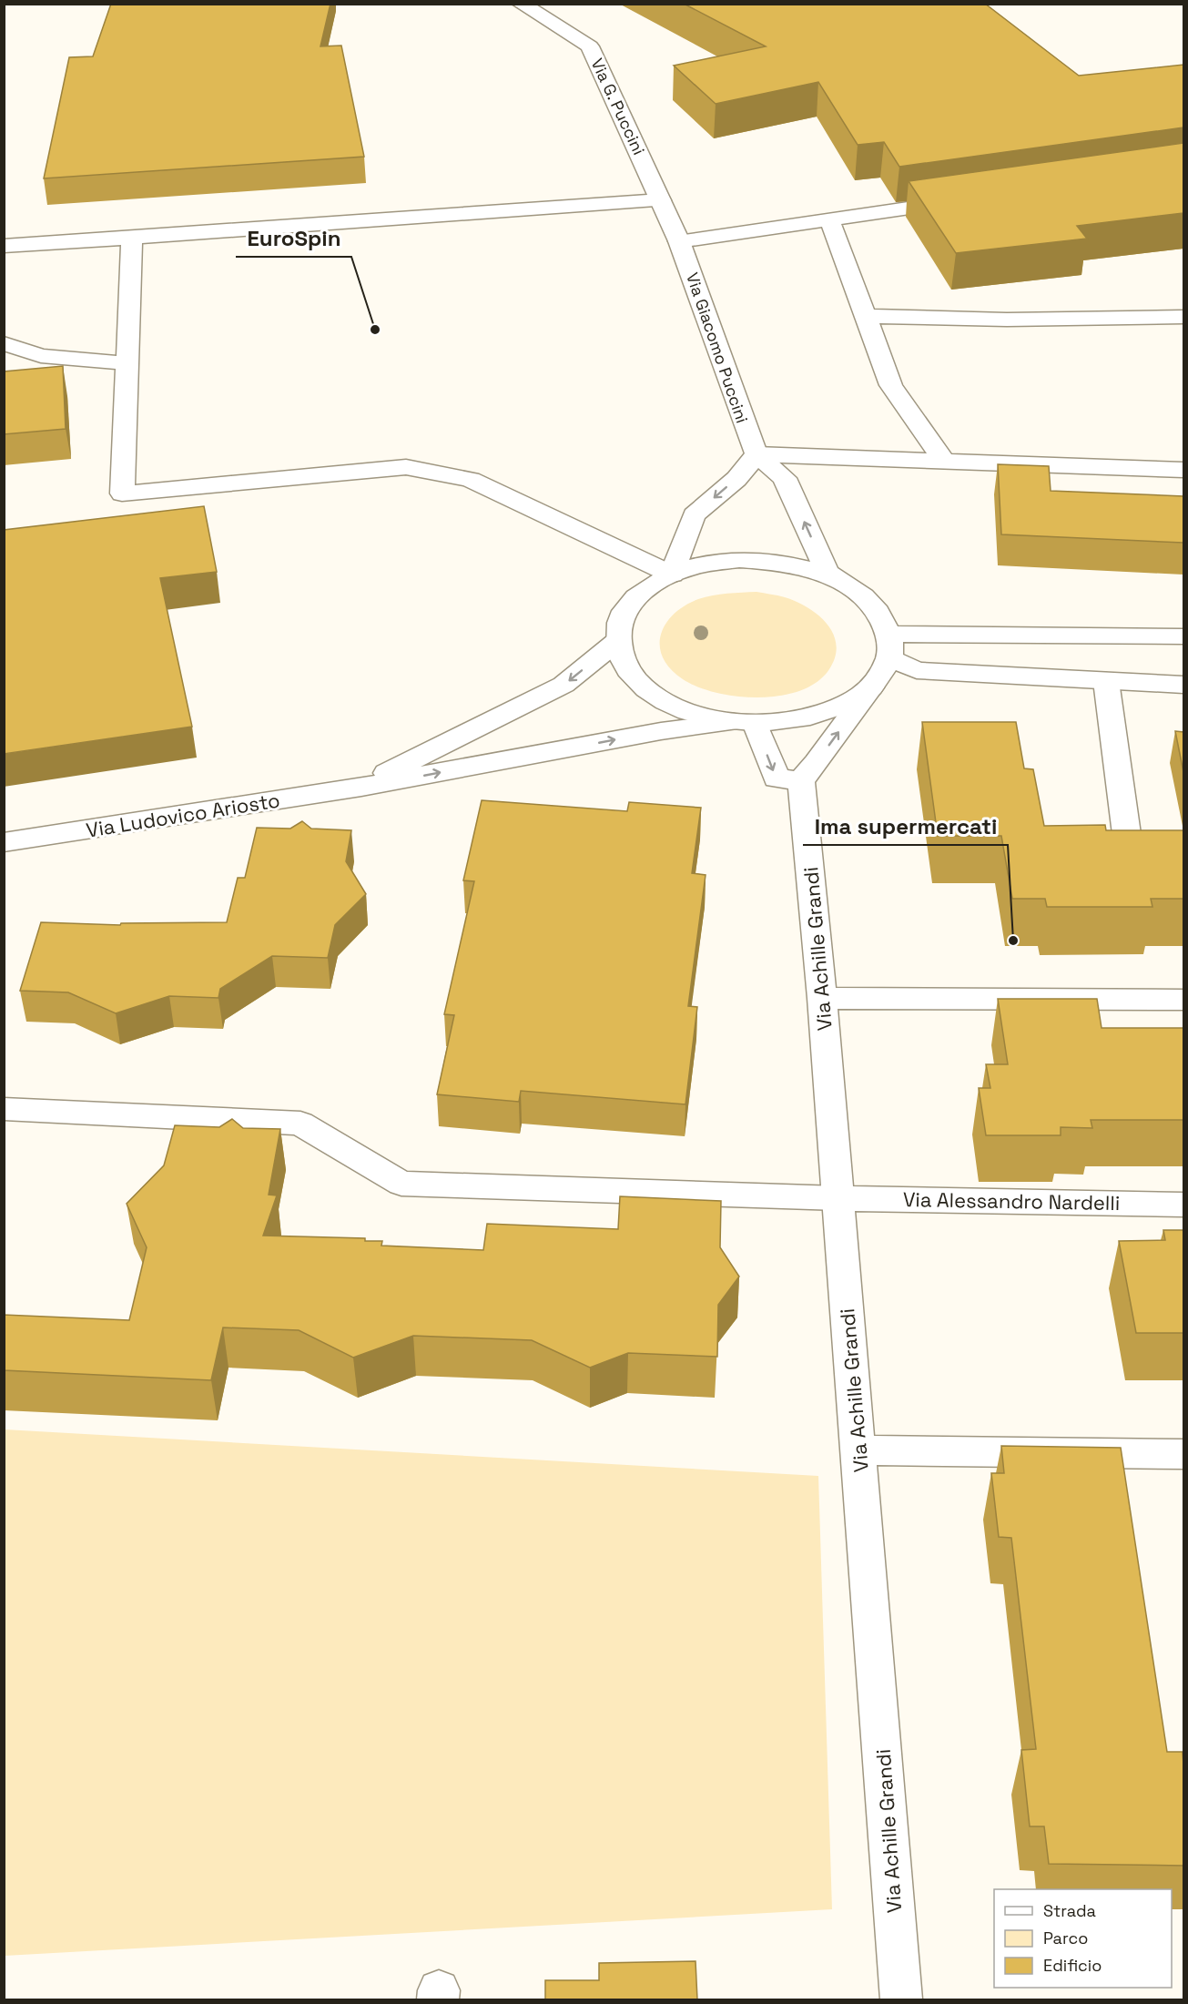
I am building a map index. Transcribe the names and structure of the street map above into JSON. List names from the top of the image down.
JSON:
{
  "streets": {
    "street": [
      "Via G. Puccini",
      "Via Giacomo Puccini",
      "Via Ludovico Ariosto",
      "Via Achille Grandi",
      "Via Alessandro Nardelli"
    ]
  },
  "crossings": [
    ["Via G. Puccini", "Via Giacomo Puccini"],
    ["Via Achille Grandi", "Via Alessandro Nardelli"]
  ],
  "places": ["EuroSpin", "Ima supermercati"],
  "legend": ["Strada", "Parco", "Edificio"]
}
